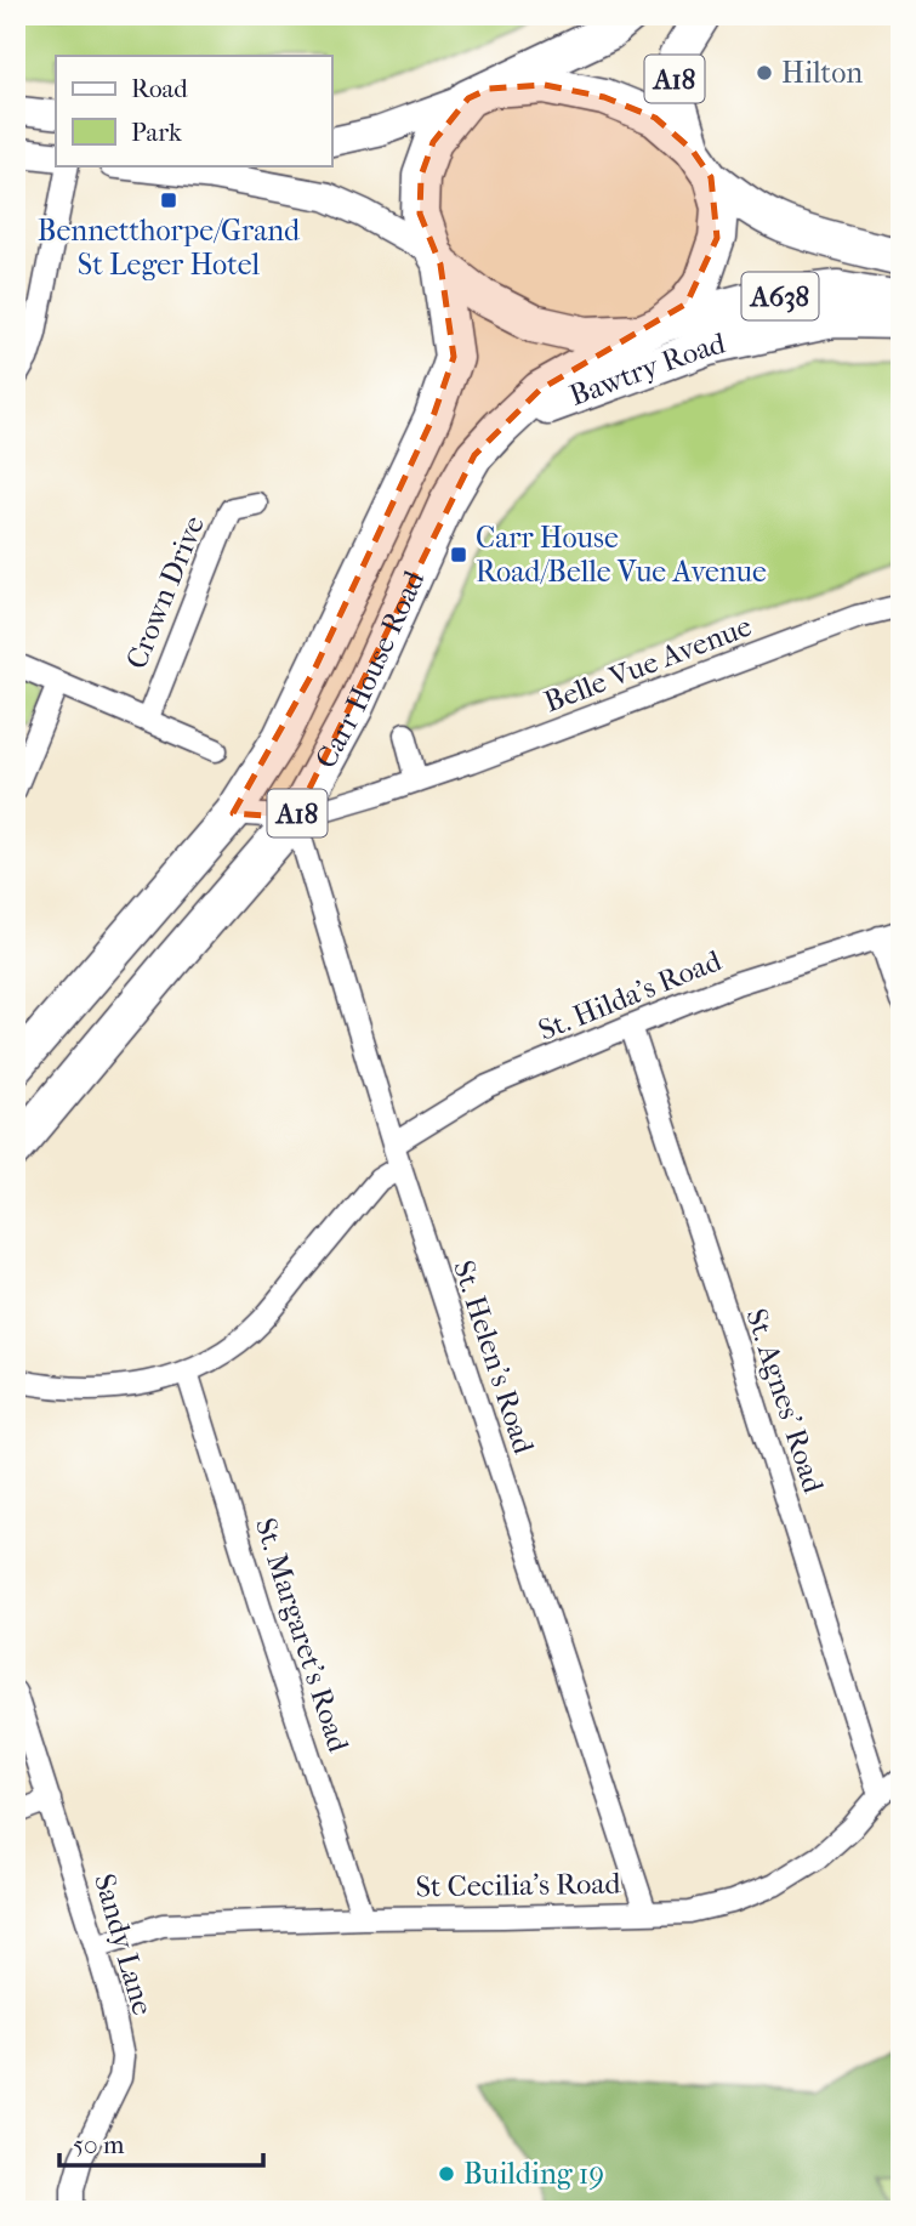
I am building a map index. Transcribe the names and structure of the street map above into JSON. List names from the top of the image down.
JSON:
{
  "streets": {
    "highway": [
      "A18",
      "A638",
      "Bawtry Road",
      "Carr House Road"
    ],
    "street": [
      "Crown Drive",
      "Belle Vue Avenue",
      "St. Hilda's Road",
      "St. Helen's Road",
      "St. Agnes' Road",
      "St. Margaret's Road",
      "St Cecilia's Road",
      "Sandy Lane"
    ]
  },
  "crossings": [
    ["A18", "A638"],
    ["A18", "Bawtry Road"],
    ["A18", "Carr House Road"],
    ["A638", "Bawtry Road"],
    ["A638", "Carr House Road"],
    ["Bawtry Road", "Carr House Road"],
    ["Belle Vue Avenue", "Carr House Road"],
    ["Belle Vue Avenue", "St. Helen's Road"],
    ["Carr House Road", "St. Helen's Road"],
    ["St. Hilda's Road", "St. Helen's Road"],
    ["St. Hilda's Road", "St. Agnes' Road"],
    ["St. Helen's Road", "St Cecilia's Road"],
    ["St. Agnes' Road", "St Cecilia's Road"],
    ["St. Margaret's Road", "St Cecilia's Road"],
    ["St Cecilia's Road", "Sandy Lane"]
  ],
  "places": {
    "other": ["Hilton", "Building 19"],
    "transit": ["Bennetthorpe/Grand St Leger Hotel", "Carr House Road/Belle Vue Avenue"]
  },
  "legend": ["Road", "Park"],
  "scale_bar": "50 m"
}
